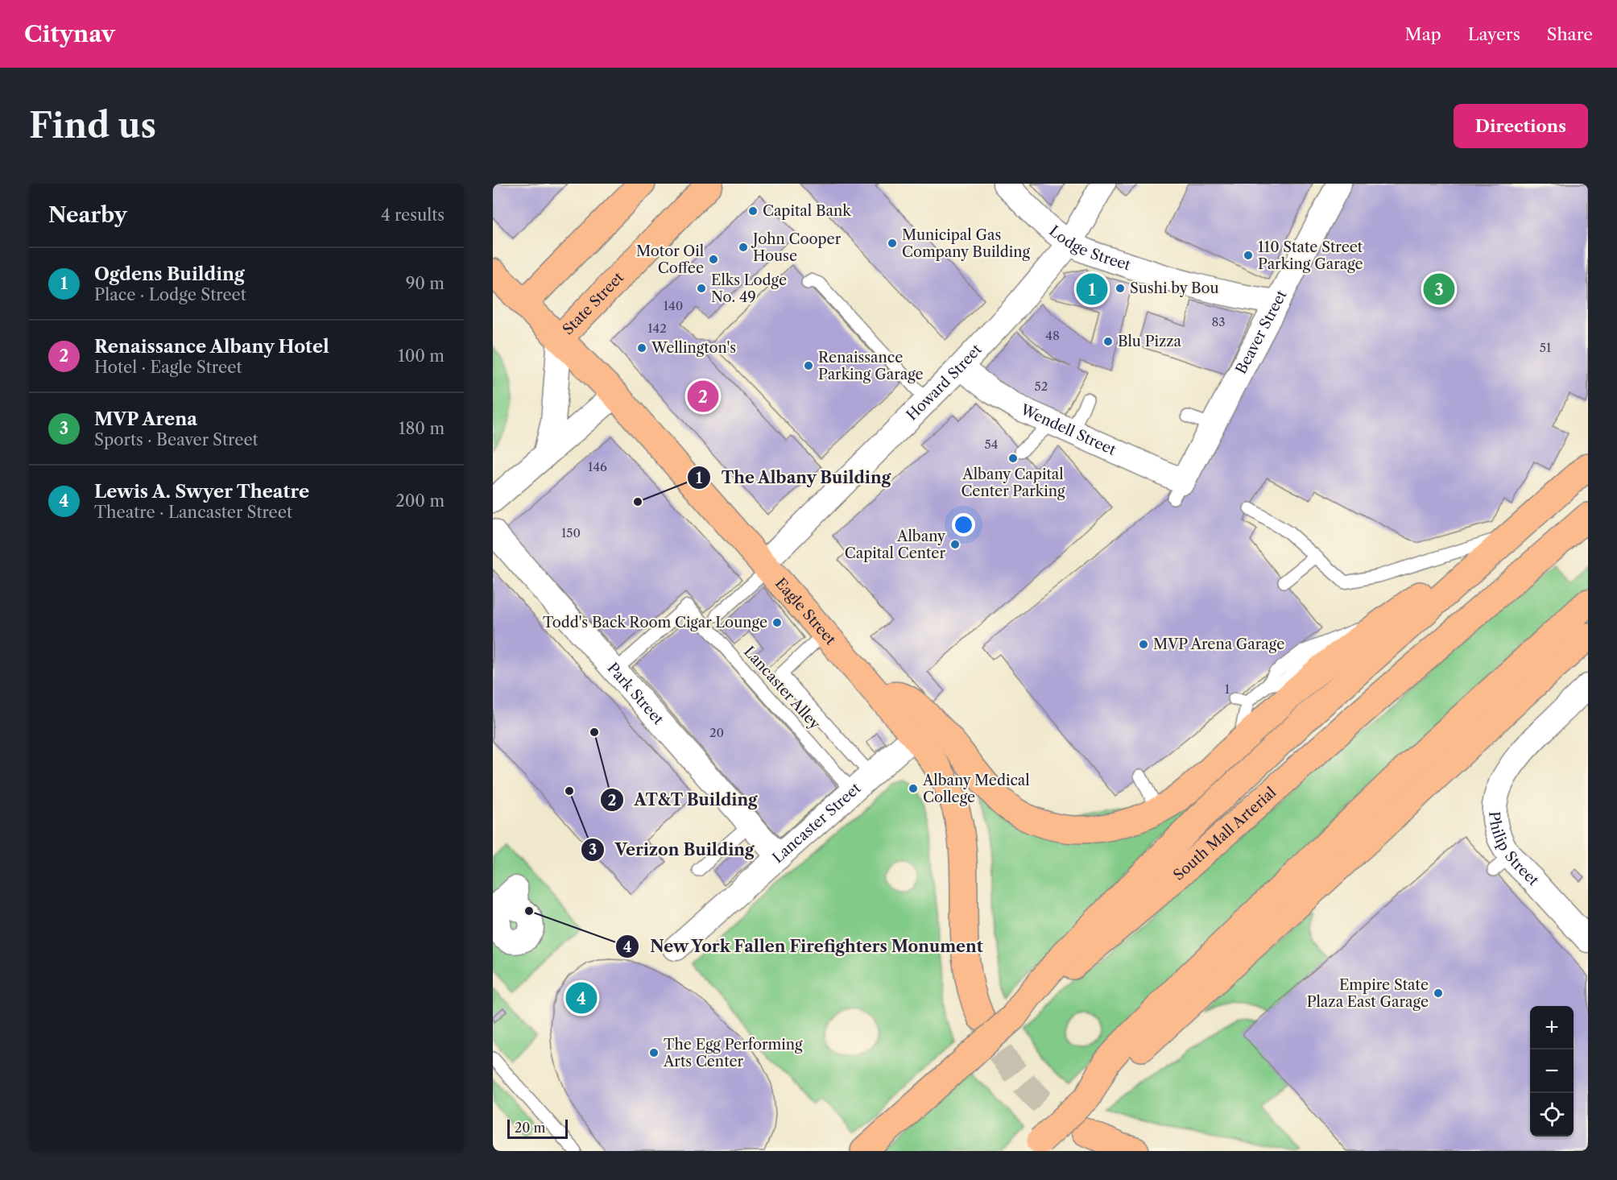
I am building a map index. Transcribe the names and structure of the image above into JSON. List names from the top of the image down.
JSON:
{
  "streets": {
    "main road": ["State Street", "Eagle Street", "South Mall Arterial"],
    "street": [
      "Lodge Street",
      "Beaver Street",
      "Howard Street",
      "Wendell Street",
      "Park Street",
      "Lancaster Street",
      "Philip Street"
    ],
    "lane": ["Lancaster Alley"]
  },
  "crossings": [
    ["Lodge Street", "Beaver Street"],
    ["Lodge Street", "Howard Street"],
    ["State Street", "Eagle Street"],
    ["Beaver Street", "Wendell Street"],
    ["Howard Street", "Wendell Street"],
    ["Howard Street", "Eagle Street"],
    ["Eagle Street", "Lancaster Street"],
    ["Lancaster Alley", "Park Street"],
    ["Lancaster Alley", "Lancaster Street"],
    ["Park Street", "Lancaster Street"]
  ],
  "places": [
    "Capital Bank",
    "Municipal Gas Company Building",
    "John Cooper House",
    "110 State Street Parking Garage",
    "Motor Oil Coffee",
    "Elks Lodge No. 49",
    "Sushi by Bou",
    "Blu Pizza",
    "Wellington's",
    "Renaissance Parking Garage",
    "Albany Capital Center Parking",
    "The Albany Building",
    "Albany Capital Center",
    "Todd's Back Room Cigar Lounge",
    "MVP Arena Garage",
    "AT&T Building",
    "Albany Medical College",
    "Verizon Building",
    "New York Fallen Firefighters Monument",
    "Empire State Plaza East Garage",
    "The Egg Performing Arts Center"
  ],
  "house_numbers": [
    "140",
    "83",
    "142",
    "48",
    "51",
    "52",
    "54",
    "146",
    "150",
    "1",
    "20"
  ],
  "scale_bar": "20 m",
  "page": {
    "header": "Citynav",
    "nav": ["Map", "Layers", "Share"],
    "buttons": "Directions",
    "title": "Find us",
    "heading": ["Nearby", "4 results"],
    "list": [
      {
        "mark": "1",
        "name": "Ogdens Building",
        "note": "Place · Lodge Street",
        "value": "90 m"
      },
      {
        "mark": "2",
        "name": "Renaissance Albany Hotel",
        "note": "Hotel · Eagle Street",
        "value": "100 m"
      },
      {
        "mark": "3",
        "name": "MVP Arena",
        "note": "Sports · Beaver Street",
        "value": "180 m"
      },
      {
        "mark": "4",
        "name": "Lewis A. Swyer Theatre",
        "note": "Theatre · Lancaster Street",
        "value": "200 m"
      }
    ],
    "pins": [
      "1",
      "3",
      "2",
      "4"
    ],
    "map_buttons": ["+", "−"],
    "scale": "20 m"
  }
}
